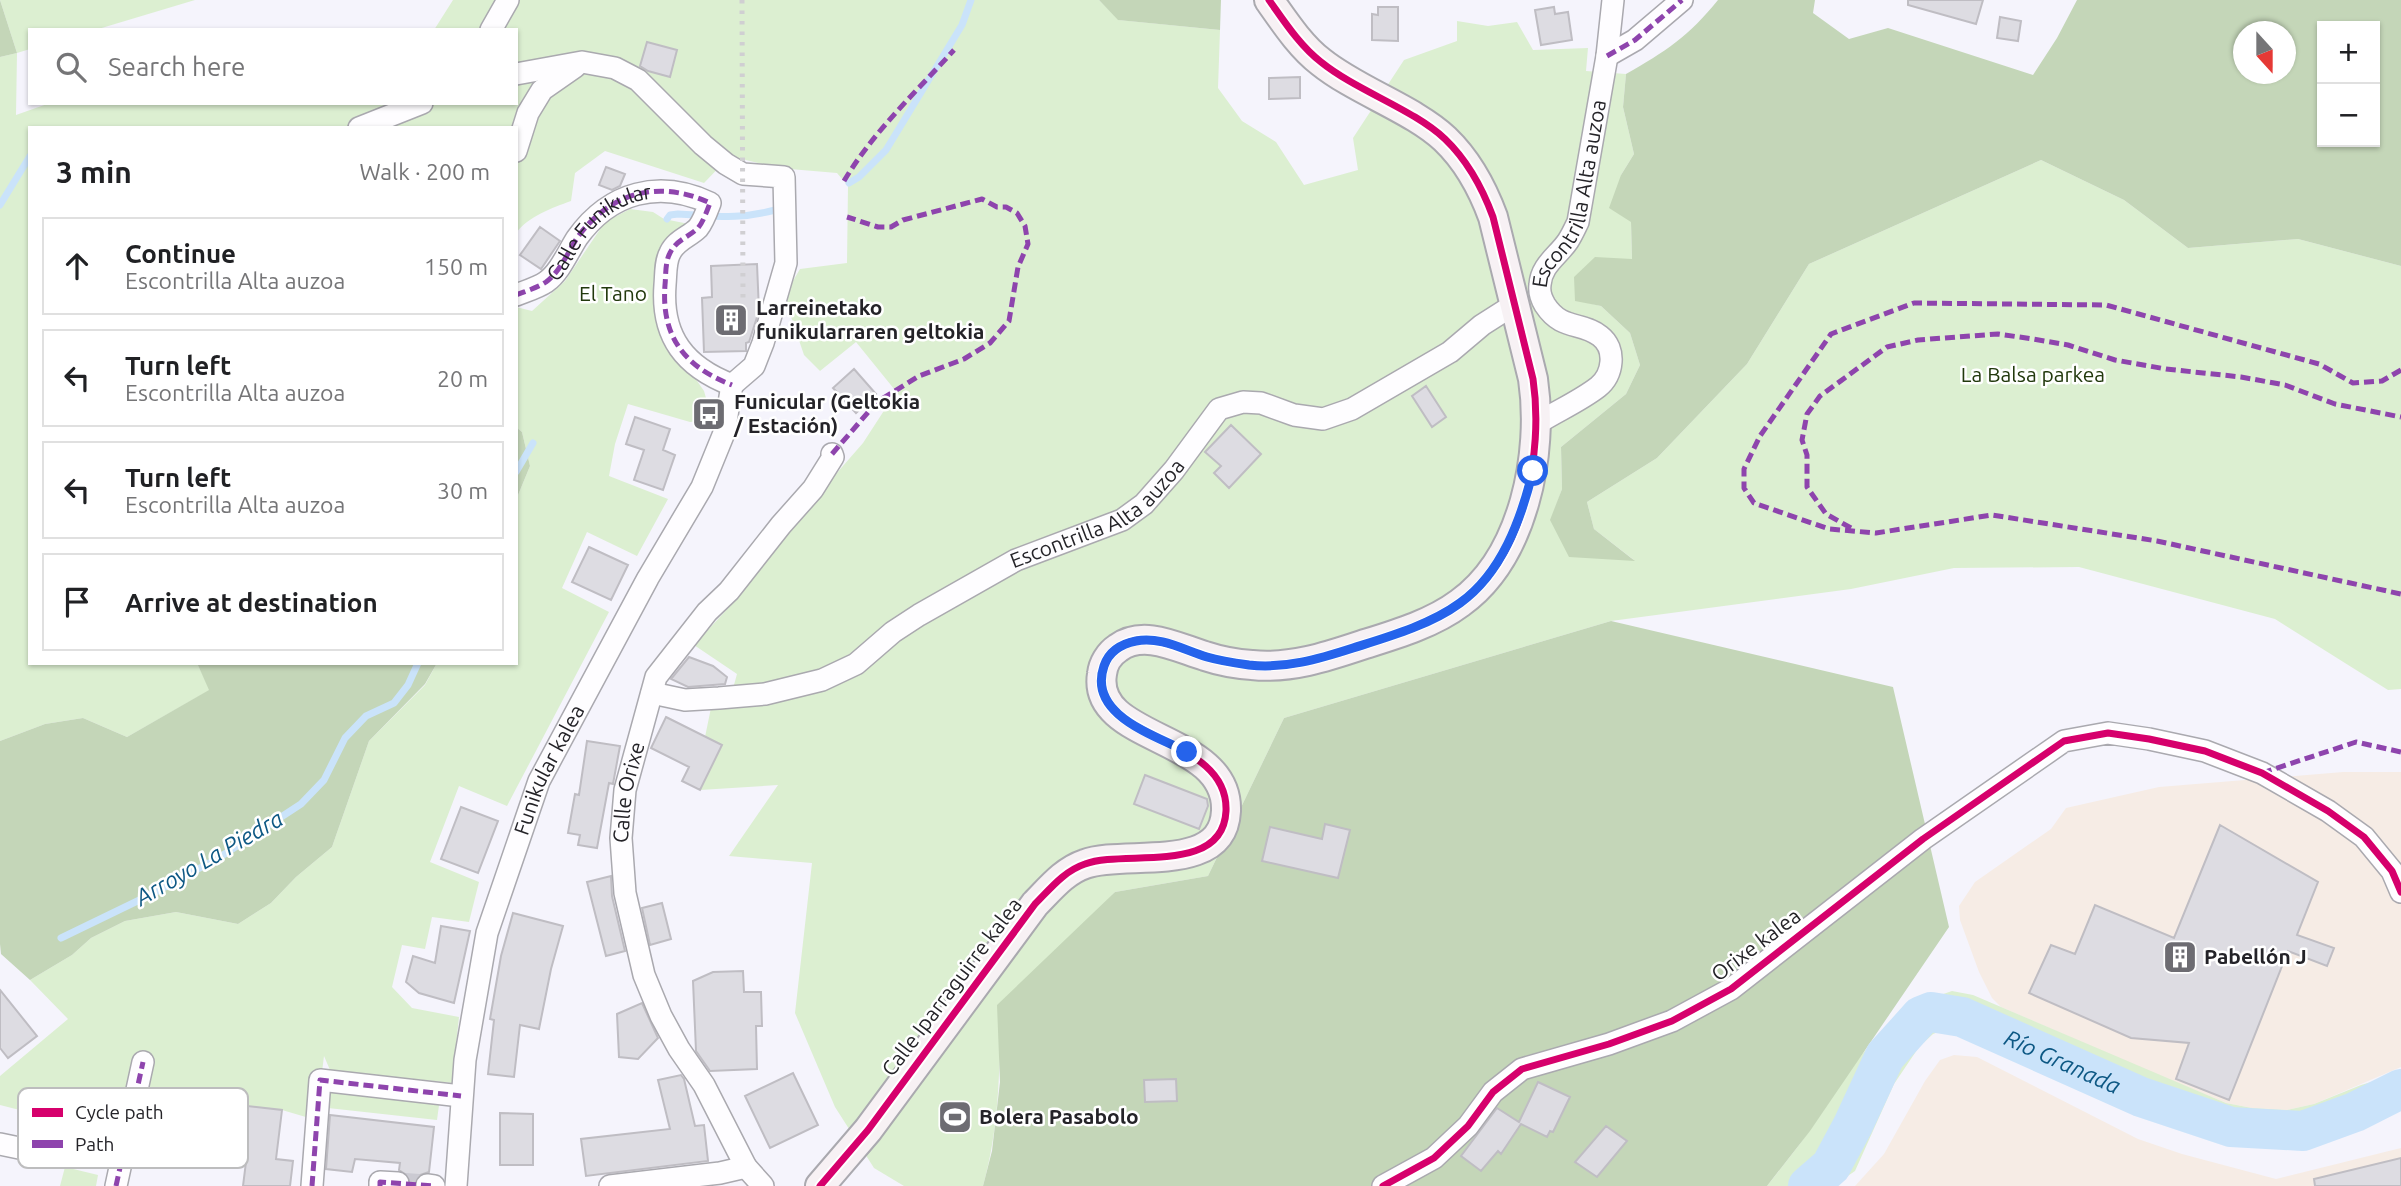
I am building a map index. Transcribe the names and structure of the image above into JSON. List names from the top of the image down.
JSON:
{
  "streets": {
    "street": [
      "Escontrilla Alta auzoa",
      "Calle Funikular",
      "Funikular kalea",
      "Calle Orixe",
      "Orixe kalea",
      "Calle Iparraguirre kalea"
    ]
  },
  "crossings": [
    ["Escontrilla Alta auzoa", "Calle Orixe"],
    ["Escontrilla Alta auzoa", "Calle Iparraguirre kalea"],
    ["Calle Funikular", "Funikular kalea"]
  ],
  "water": ["Arroyo La Piedra", "Río Granada"],
  "parks": ["El Tano", "La Balsa parkea"],
  "places": {
    "building": ["Larreinetako funikularraren geltokia", "Pabellón J"],
    "bus stop": ["Funicular (Geltokia / Estación)"],
    "sports": ["Bolera Pasabolo"]
  },
  "legend": ["Cycle path", "Path"],
  "north": "bottom",
  "page": {
    "map_buttons": ["+", "−"],
    "search": "Search here",
    "heading": ["3 min", "Walk · 200 m"],
    "list": [
      ["Continue", "Escontrilla Alta auzoa", "150 m"],
      ["Turn left", "Escontrilla Alta auzoa", "20 m"],
      ["Turn left", "Escontrilla Alta auzoa", "30 m"],
      "Arrive at destination"
    ]
  }
}
